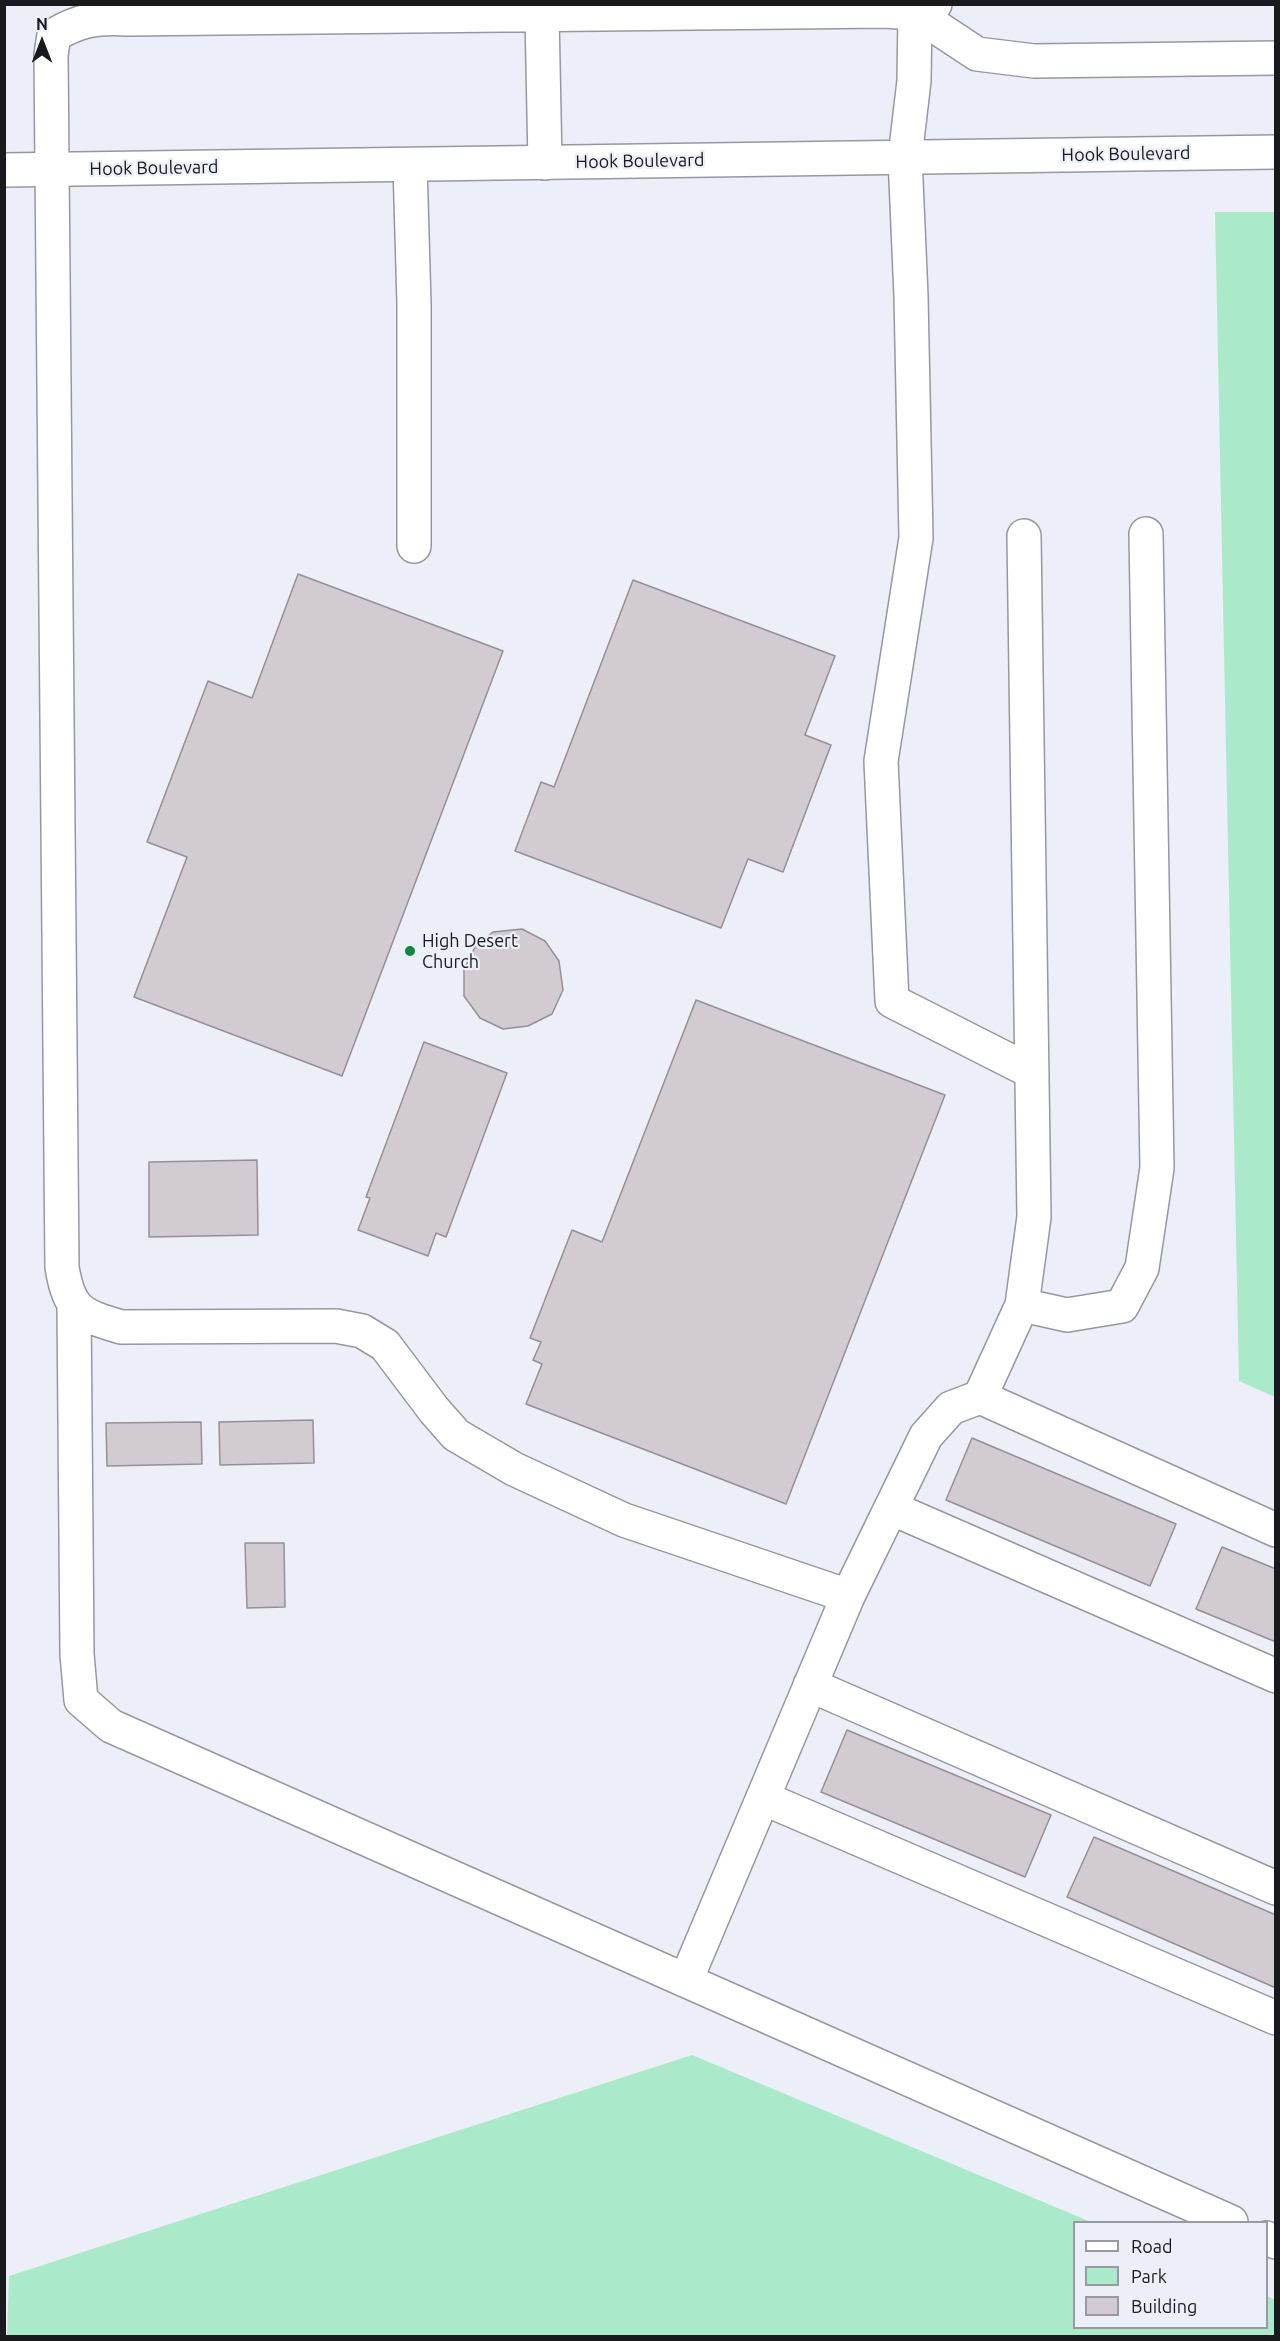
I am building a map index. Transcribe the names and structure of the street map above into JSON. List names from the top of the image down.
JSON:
{
  "streets": {
    "main road": ["Hook Boulevard"]
  },
  "places": ["High Desert Church"],
  "legend": ["Road", "Park", "Building"],
  "north": "top"
}
